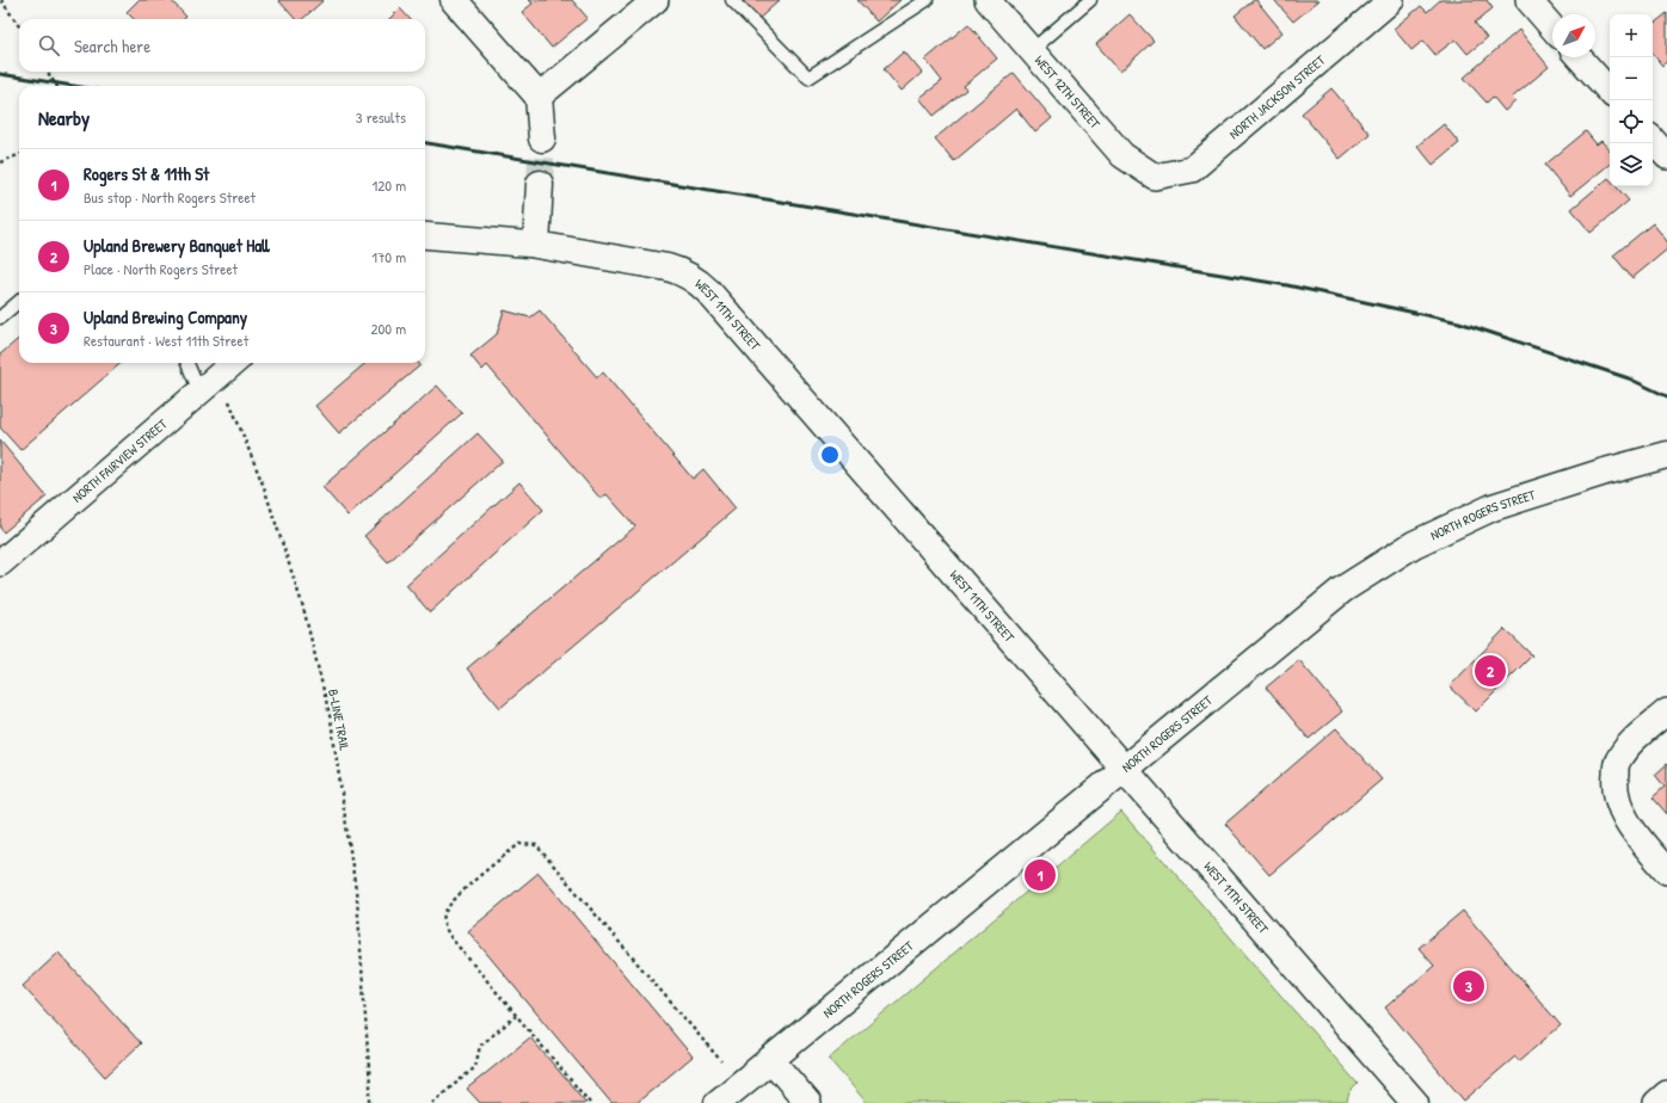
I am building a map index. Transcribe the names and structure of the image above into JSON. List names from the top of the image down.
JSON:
{
  "streets": {
    "street": [
      "WEST 12TH STREET",
      "NORTH JACKSON STREET",
      "WEST 11TH STREET",
      "NORTH FAIRVIEW STREET",
      "NORTH ROGERS STREET"
    ],
    "path": ["B-LINE TRAIL"]
  },
  "crossings": [
    ["WEST 12TH STREET", "NORTH JACKSON STREET"],
    ["WEST 11TH STREET", "NORTH ROGERS STREET"],
    ["NORTH FAIRVIEW STREET", "B-LINE TRAIL"]
  ],
  "north": "top right",
  "page": {
    "map_buttons": ["+", "−"],
    "search": "Search here",
    "heading": ["Nearby", "3 results"],
    "list": [
      {
        "mark": "1",
        "name": "Rogers St & 11th St",
        "note": "Bus stop · North Rogers Street",
        "value": "120 m"
      },
      {
        "mark": "2",
        "name": "Upland Brewery Banquet Hall",
        "note": "Place · North Rogers Street",
        "value": "170 m"
      },
      {
        "mark": "3",
        "name": "Upland Brewing Company",
        "note": "Restaurant · West 11th Street",
        "value": "200 m"
      }
    ],
    "pins": ["2", "1", "3"]
  }
}
